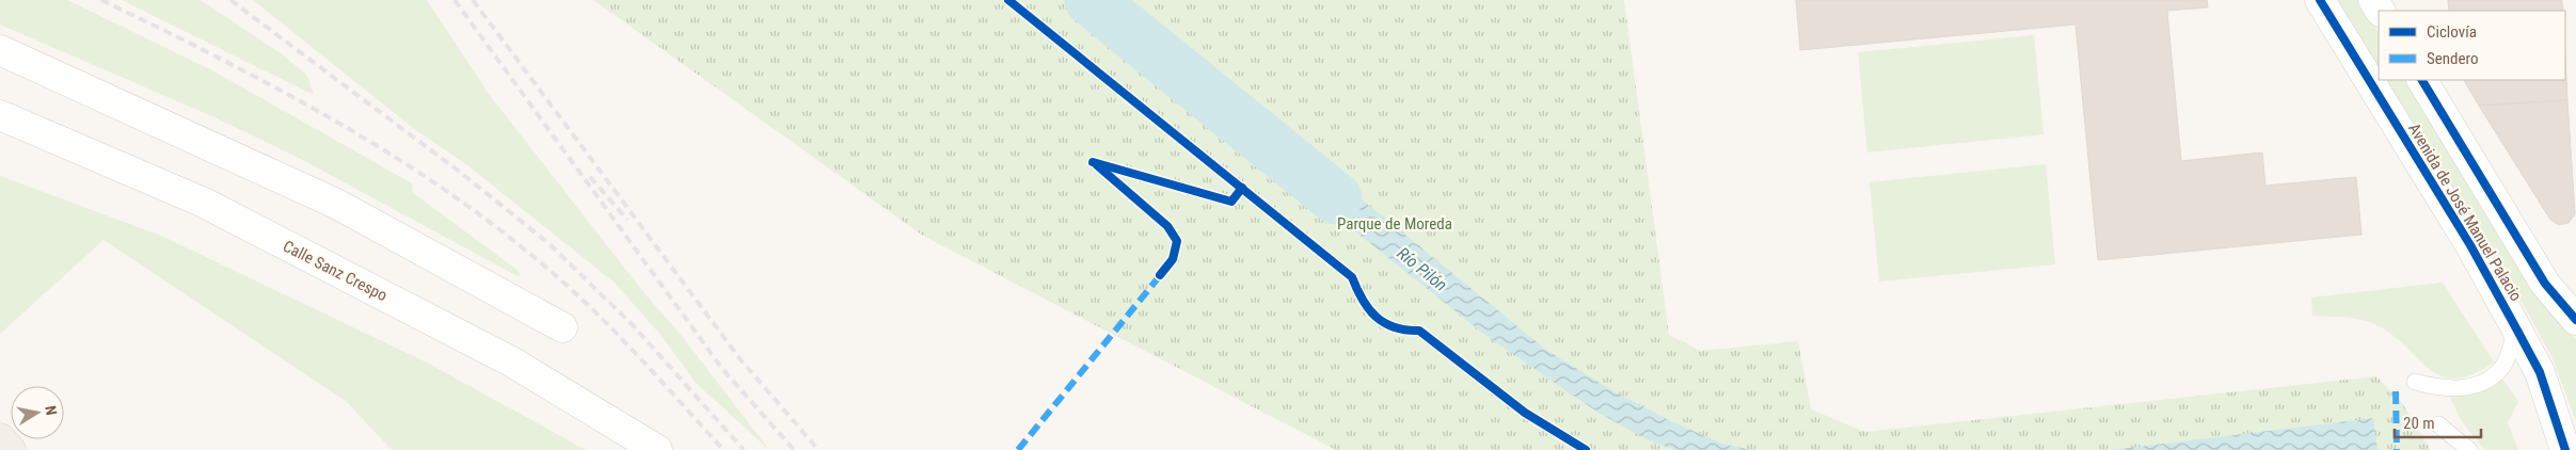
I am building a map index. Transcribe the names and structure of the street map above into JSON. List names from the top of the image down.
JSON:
{
  "streets": {
    "street": ["Avenida de José Manuel Palacio", "Calle Sanz Crespo"]
  },
  "water": ["Río Pilón"],
  "parks": ["Parque de Moreda"],
  "legend": ["Ciclovía", "Sendero"],
  "scale_bar": "20 m",
  "north": "right"
}
